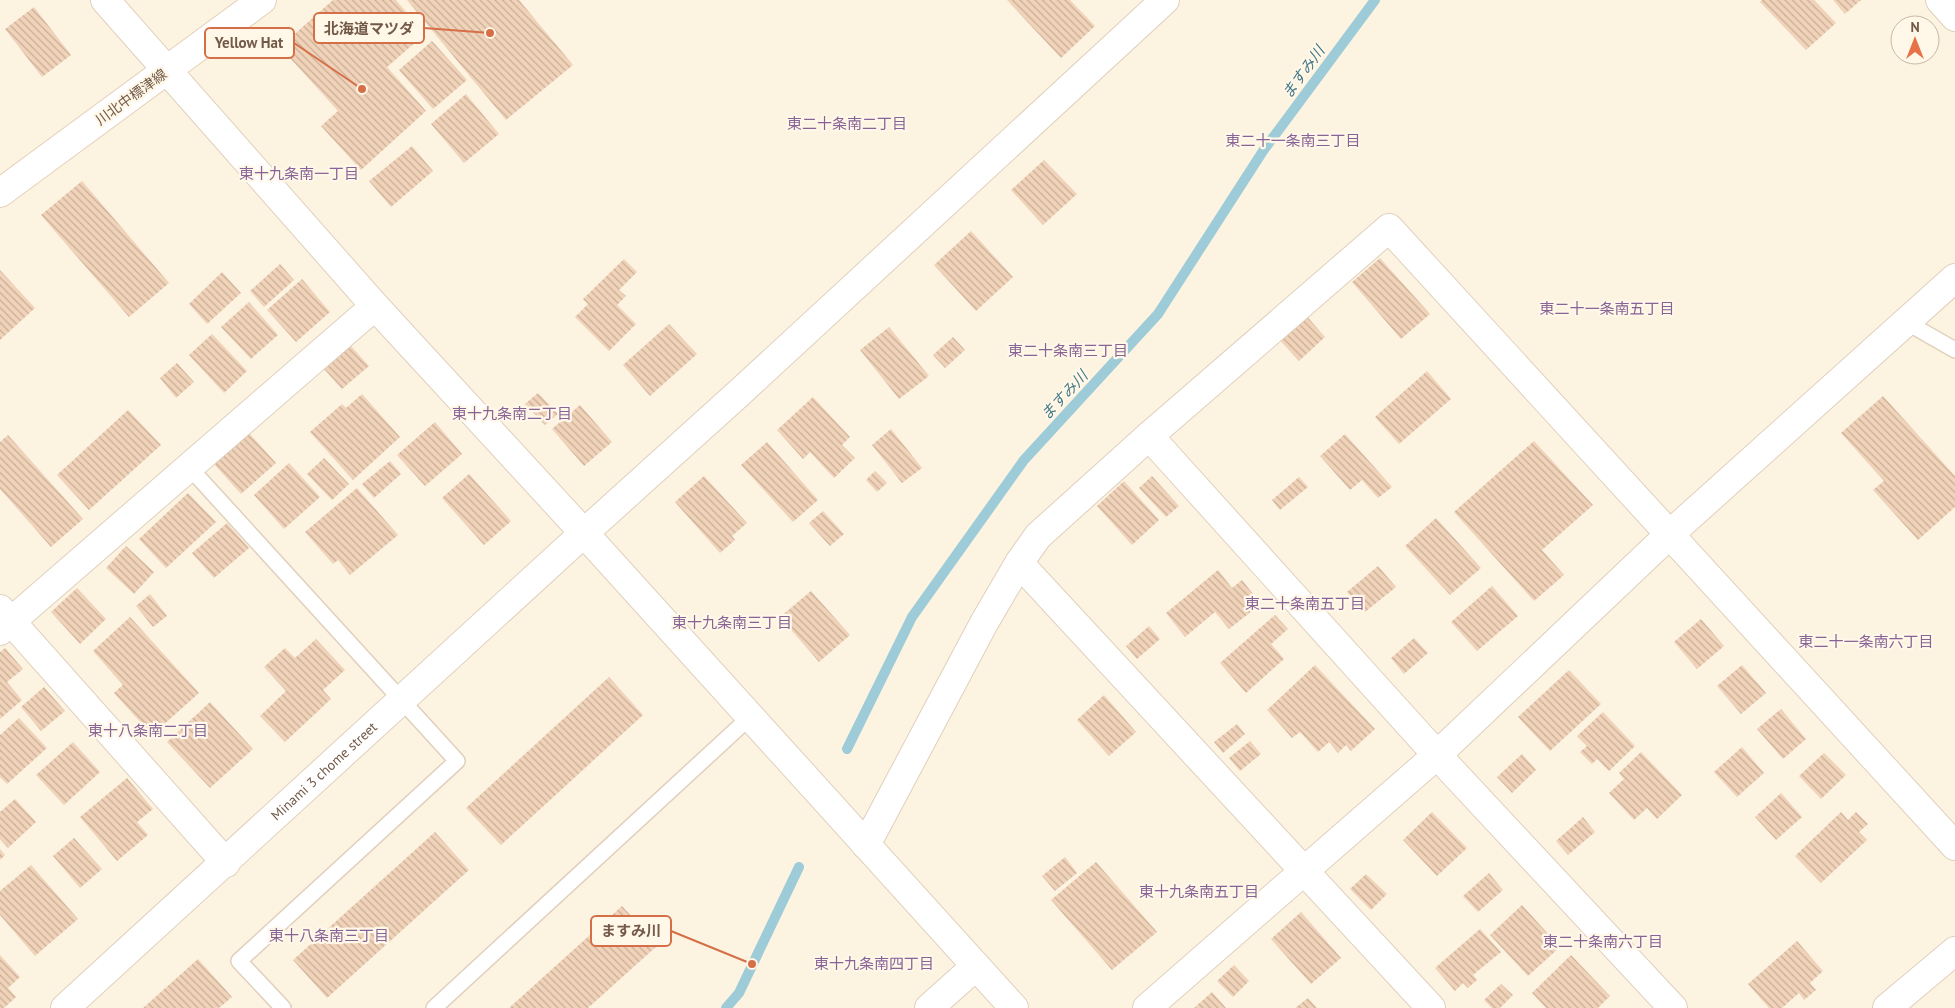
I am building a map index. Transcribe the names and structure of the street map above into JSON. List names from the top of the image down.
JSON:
{
  "streets": {
    "street": ["川北中標津線", "Minami 3 chome street"]
  },
  "districts": [
    "東二十条南二丁目",
    "東二十一条南三丁目",
    "東十九条南一丁目",
    "東二十一条南五丁目",
    "東二十条南三丁目",
    "東十九条南二丁目",
    "東二十条南五丁目",
    "東十九条南三丁目",
    "東二十一条南六丁目",
    "東十八条南二丁目",
    "東十九条南五丁目",
    "東十八条南三丁目",
    "東二十条南六丁目",
    "東十九条南四丁目"
  ],
  "water": ["ますみ川"],
  "places": ["北海道マツダ", "Yellow Hat", "ますみ川"],
  "north": "top"
}
